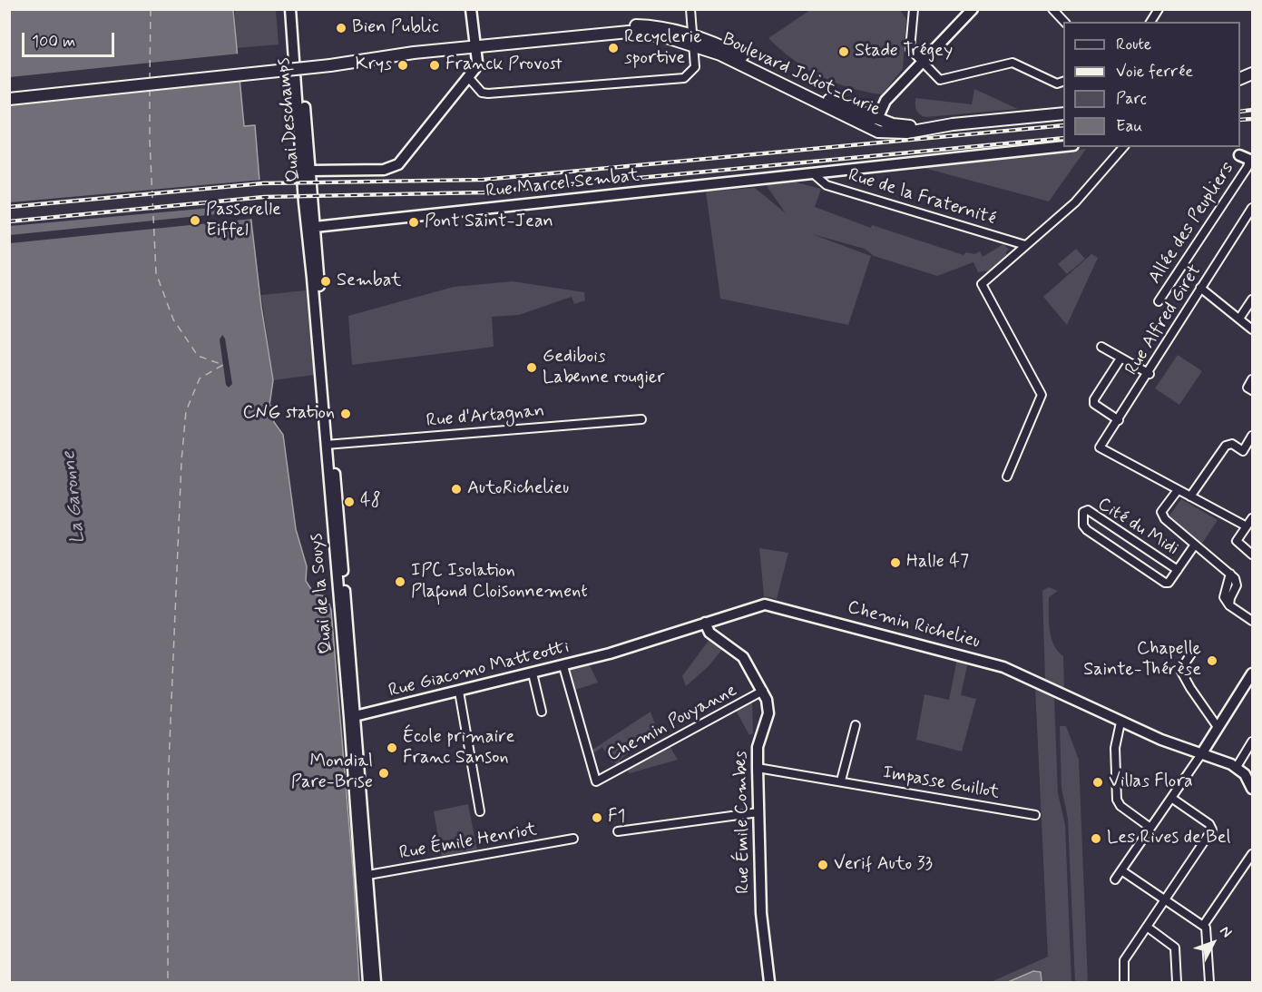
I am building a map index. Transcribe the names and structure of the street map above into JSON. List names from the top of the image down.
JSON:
{
  "streets": {
    "main road": ["Boulevard Joliot-Curie"],
    "street": [
      "Quai Deschamps",
      "Rue Marcel Sembat",
      "Rue de la Fraternité",
      "Allée des Peupliers",
      "Rue Alfred Giret",
      "Rue d'Artagnan",
      "Cité du Midi",
      "Quai de la Souys",
      "Chemin Richelieu",
      "Rue Giacomo Matteotti",
      "Chemin Pouyanne",
      "Impasse Guillot",
      "Rue Émile Combes",
      "Rue Émile Henriot"
    ]
  },
  "crossings": [
    ["Quai Deschamps", "Rue Marcel Sembat"],
    ["Quai Deschamps", "Quai de la Souys"],
    ["Rue Marcel Sembat", "Rue de la Fraternité"],
    ["Rue Marcel Sembat", "Quai de la Souys"],
    ["Rue Alfred Giret", "Cité du Midi"],
    ["Rue d'Artagnan", "Quai de la Souys"],
    ["Quai de la Souys", "Rue Giacomo Matteotti"],
    ["Quai de la Souys", "Rue Émile Henriot"],
    ["Chemin Richelieu", "Rue Giacomo Matteotti"],
    ["Chemin Richelieu", "Rue Émile Combes"],
    ["Rue Giacomo Matteotti", "Chemin Pouyanne"],
    ["Chemin Pouyanne", "Rue Émile Combes"],
    ["Impasse Guillot", "Rue Émile Combes"]
  ],
  "water": ["La Garonne"],
  "places": [
    "Bien Public",
    "Recyclerie sportive",
    "Stade Trégey",
    "Krys",
    "Franck Provost",
    "Passerelle Eiffel",
    "Pont Saint-Jean",
    "Sembat",
    "Gedibois Labenne rougier",
    "CNG station",
    "AutoRichelieu",
    "48",
    "Halle 47",
    "IPC Isolation Plafond Cloisonnement",
    "Chapelle Sainte-Thérèse",
    "École primaire Franc Sanson",
    "Mondial Pare-Brise",
    "Villas Flora",
    "F1",
    "Les Rives de Bel",
    "Verif Auto 33"
  ],
  "legend": [
    "Route",
    "Voie ferrée",
    "Parc",
    "Eau"
  ],
  "scale_bar": "100 m",
  "north": "top right"
}
